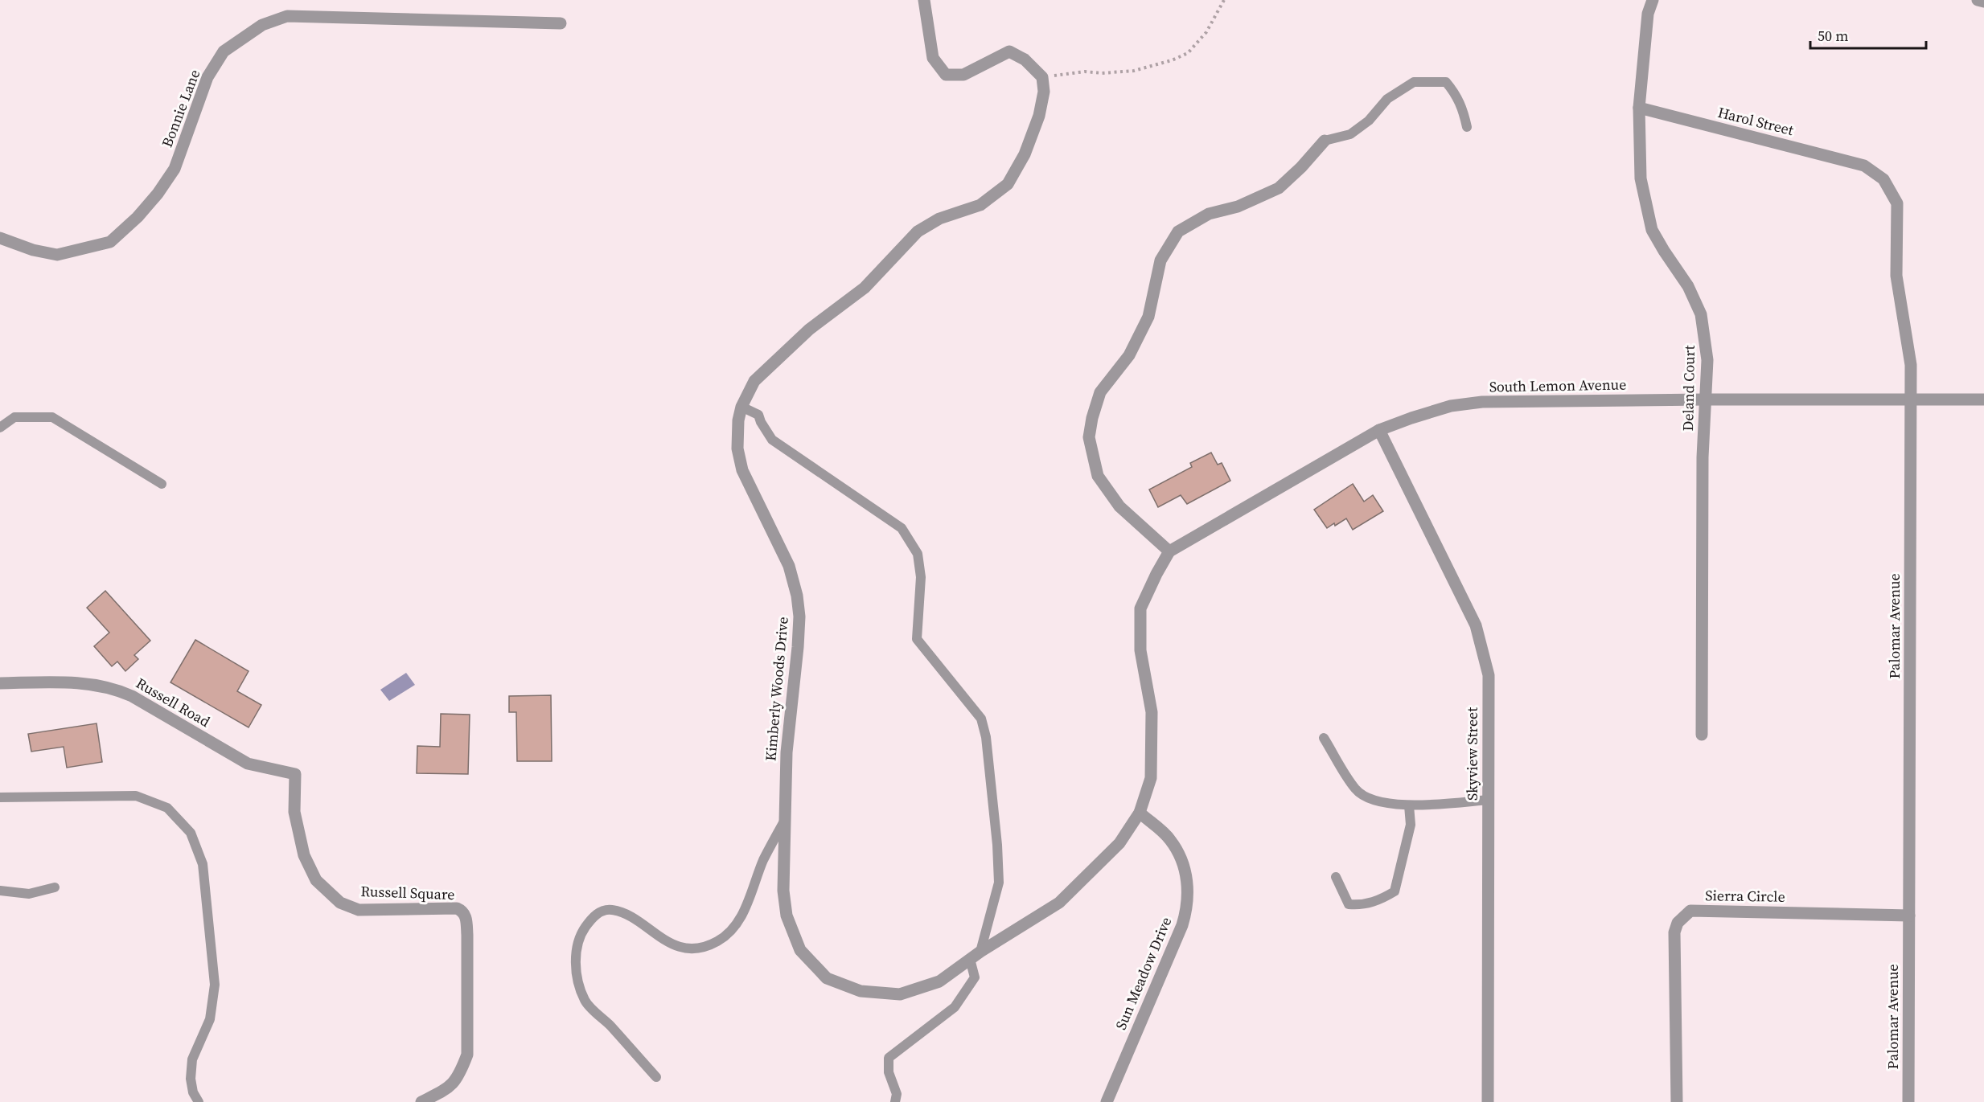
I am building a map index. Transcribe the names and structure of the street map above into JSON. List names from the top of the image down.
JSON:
{
  "streets": {
    "street": [
      "Bonnie Lane",
      "Harol Street",
      "South Lemon Avenue",
      "Deland Court",
      "Palomar Avenue",
      "Kimberly Woods Drive",
      "Russell Road",
      "Skyview Street",
      "Russell Square",
      "Sierra Circle",
      "Sun Meadow Drive"
    ]
  },
  "crossings": [
    ["Harol Street", "Deland Court"],
    ["Harol Street", "Palomar Avenue"],
    ["South Lemon Avenue", "Deland Court"],
    ["South Lemon Avenue", "Palomar Avenue"],
    ["South Lemon Avenue", "Kimberly Woods Drive"],
    ["South Lemon Avenue", "Skyview Street"],
    ["Palomar Avenue", "Sierra Circle"],
    ["Kimberly Woods Drive", "Sun Meadow Drive"],
    ["Russell Road", "Russell Square"]
  ],
  "scale_bar": "50 m"
}
